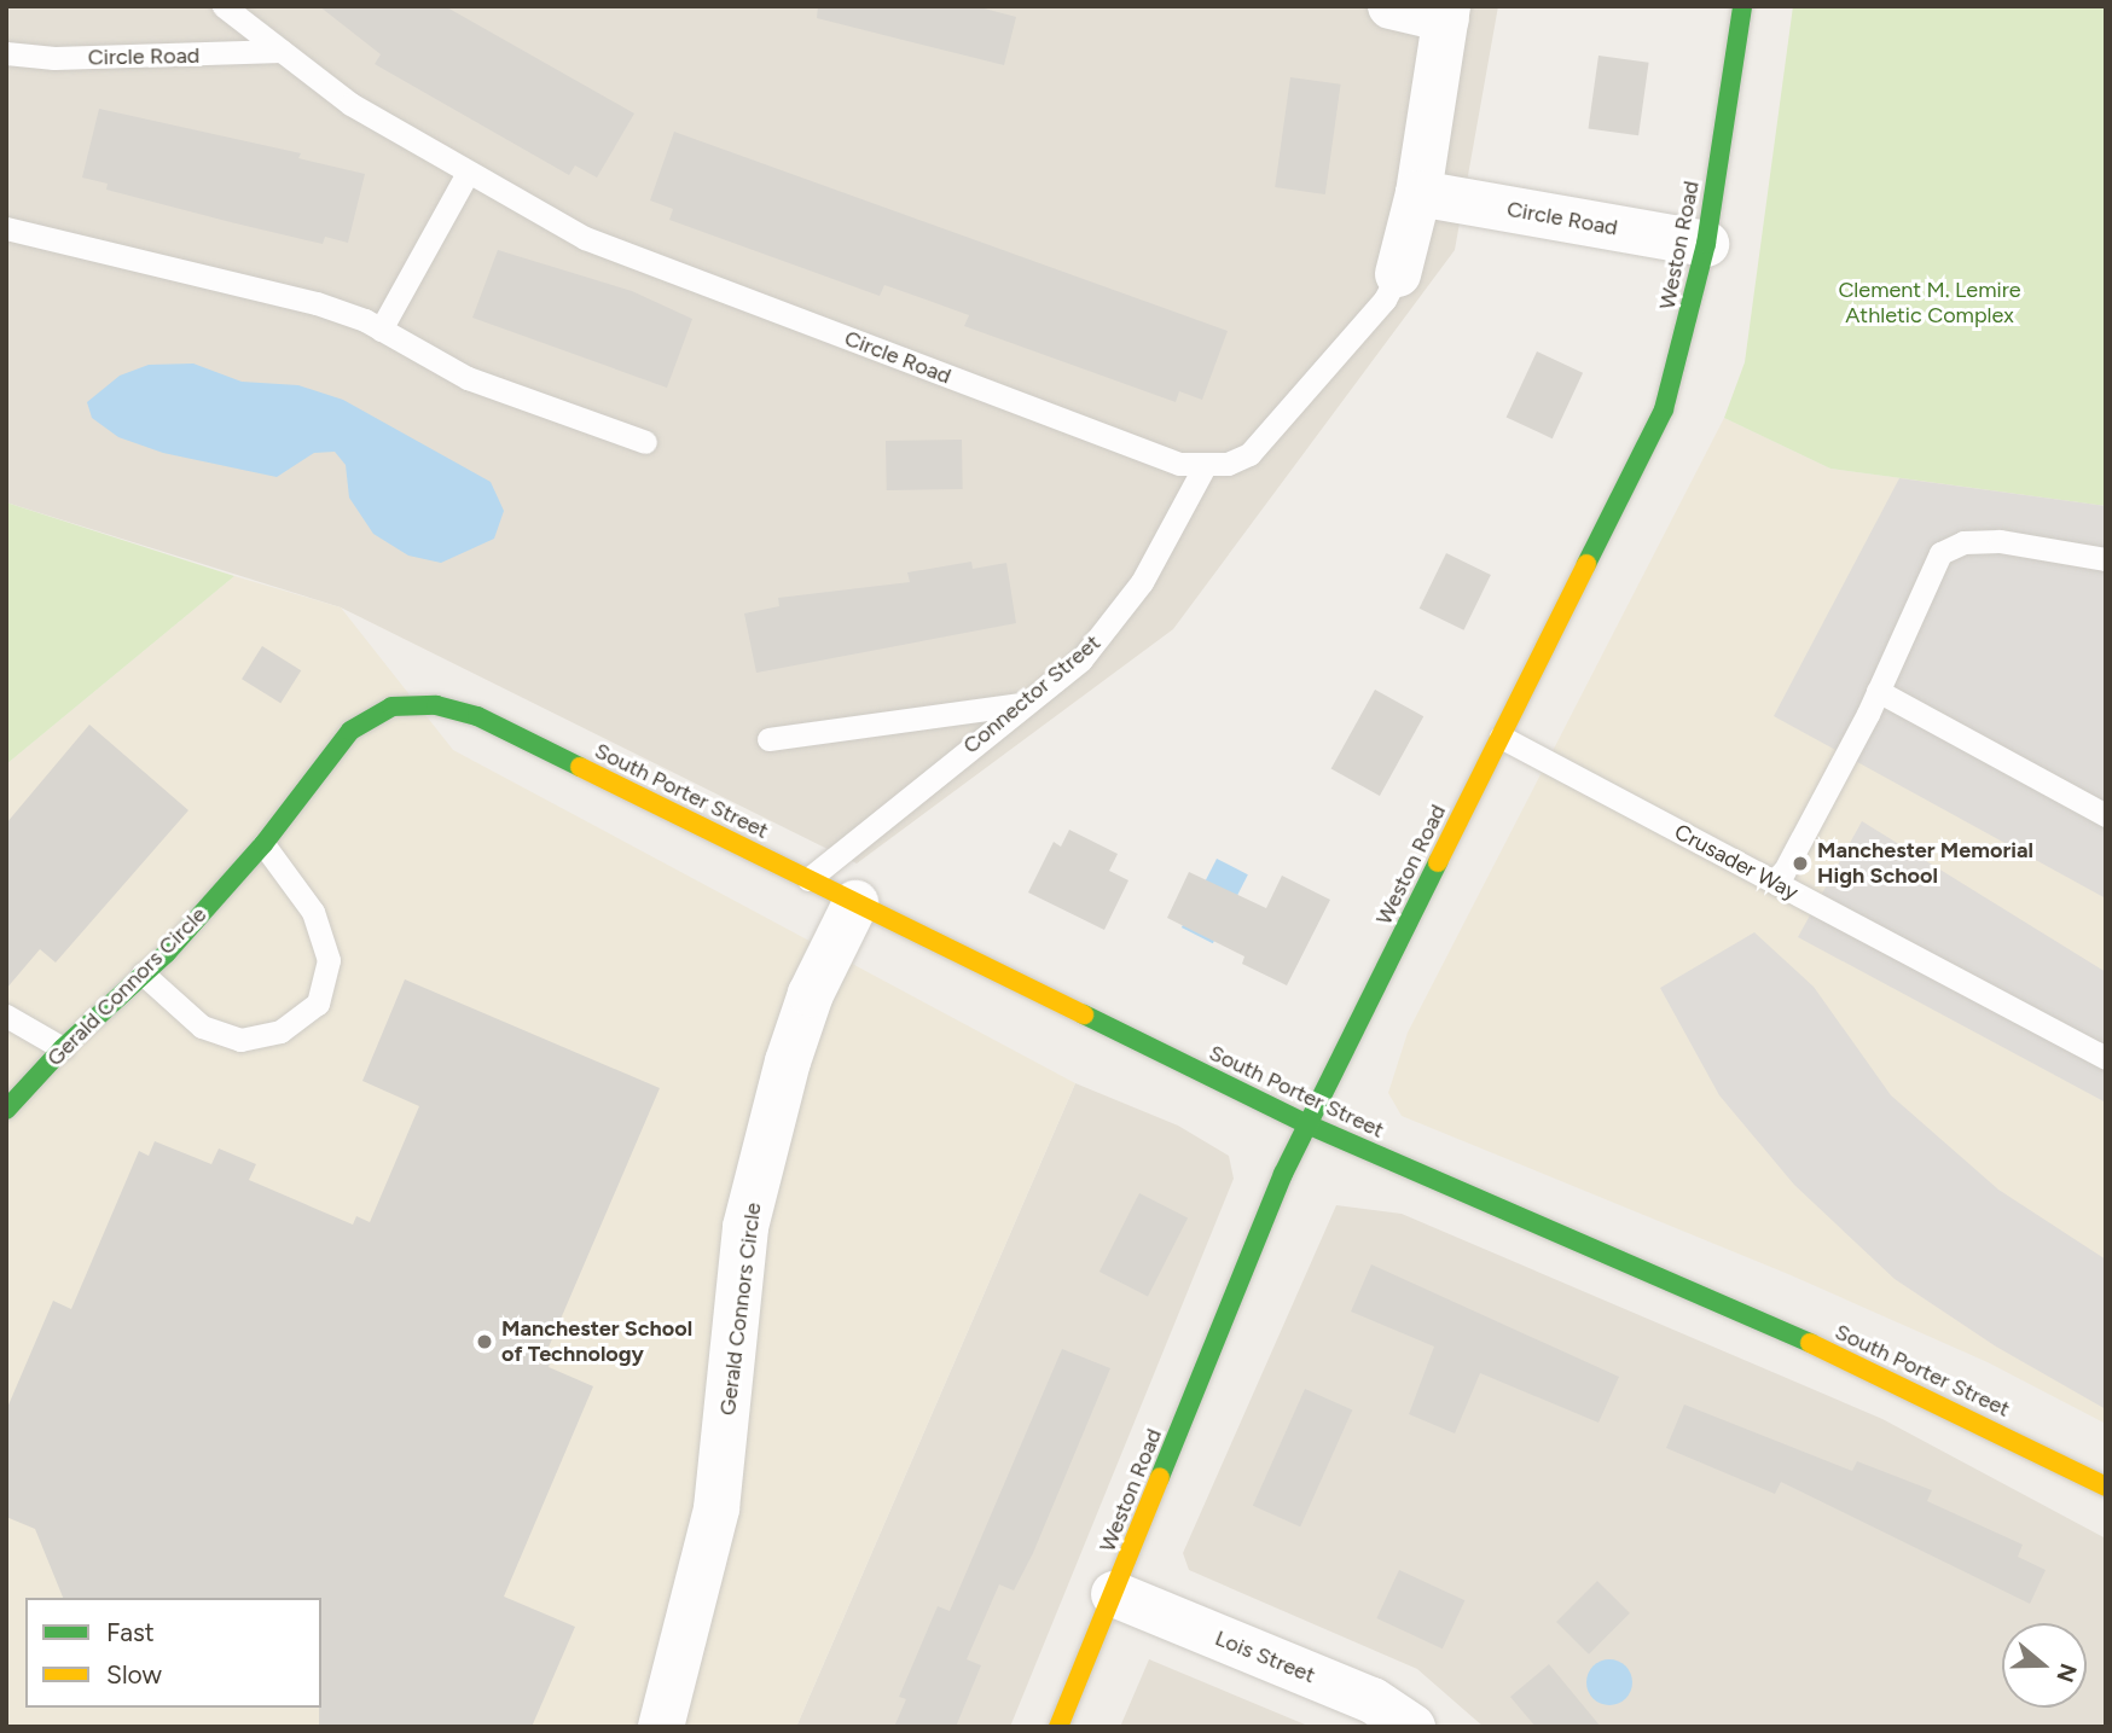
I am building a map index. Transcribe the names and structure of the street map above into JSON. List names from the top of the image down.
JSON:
{
  "streets": {
    "street": [
      "Circle Road",
      "Weston Road",
      "South Porter Street",
      "Gerald Connors Circle",
      "Lois Street"
    ],
    "lane": ["Connector Street", "Crusader Way"]
  },
  "crossings": [
    ["Circle Road", "Weston Road"],
    ["Circle Road", "Connector Street"],
    ["Weston Road", "South Porter Street"],
    ["Weston Road", "Crusader Way"],
    ["Weston Road", "Lois Street"],
    ["Connector Street", "South Porter Street"],
    ["South Porter Street", "Gerald Connors Circle"]
  ],
  "parks": ["Clement M. Lemire Athletic Complex"],
  "places": ["Manchester Memorial High School", "Manchester School of Technology"],
  "legend": ["Fast", "Slow"],
  "north": "right"
}
